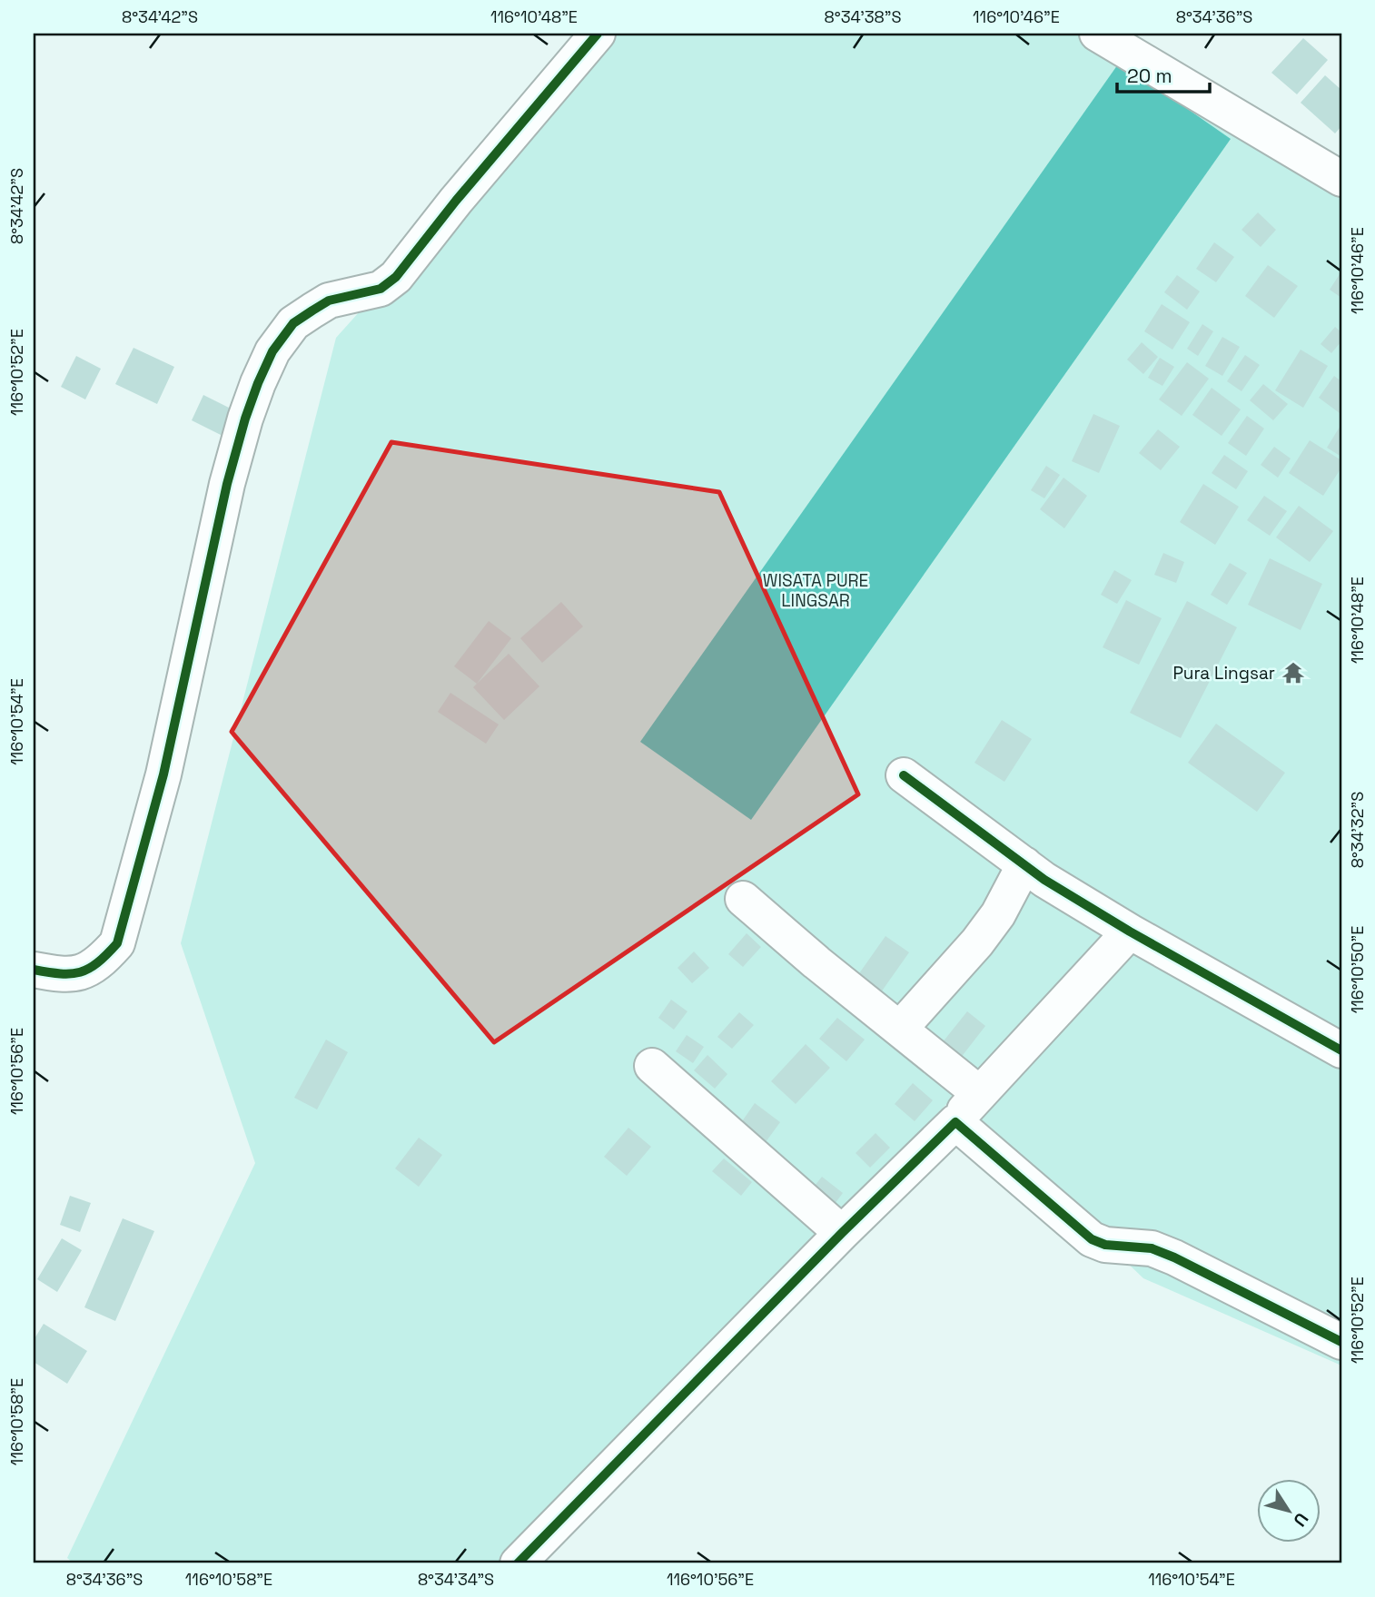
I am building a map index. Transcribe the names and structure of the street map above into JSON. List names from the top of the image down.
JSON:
{
  "parks": ["WISATA PURE LINGSAR"],
  "places": {
    "temple": ["Pura Lingsar"]
  },
  "scale_bar": "20 m",
  "north": "bottom right",
  "coordinates": [
    "8°34'42\"S",
    "116°10'48\"E",
    "8°34'38\"S",
    "116°10'46\"E",
    "8°34'36\"S",
    "116°10'52\"E",
    "116°10'54\"E",
    "8°34'32\"S",
    "116°10'50\"E",
    "116°10'56\"E",
    "116°10'58\"E",
    "8°34'34\"S"
  ]
}
